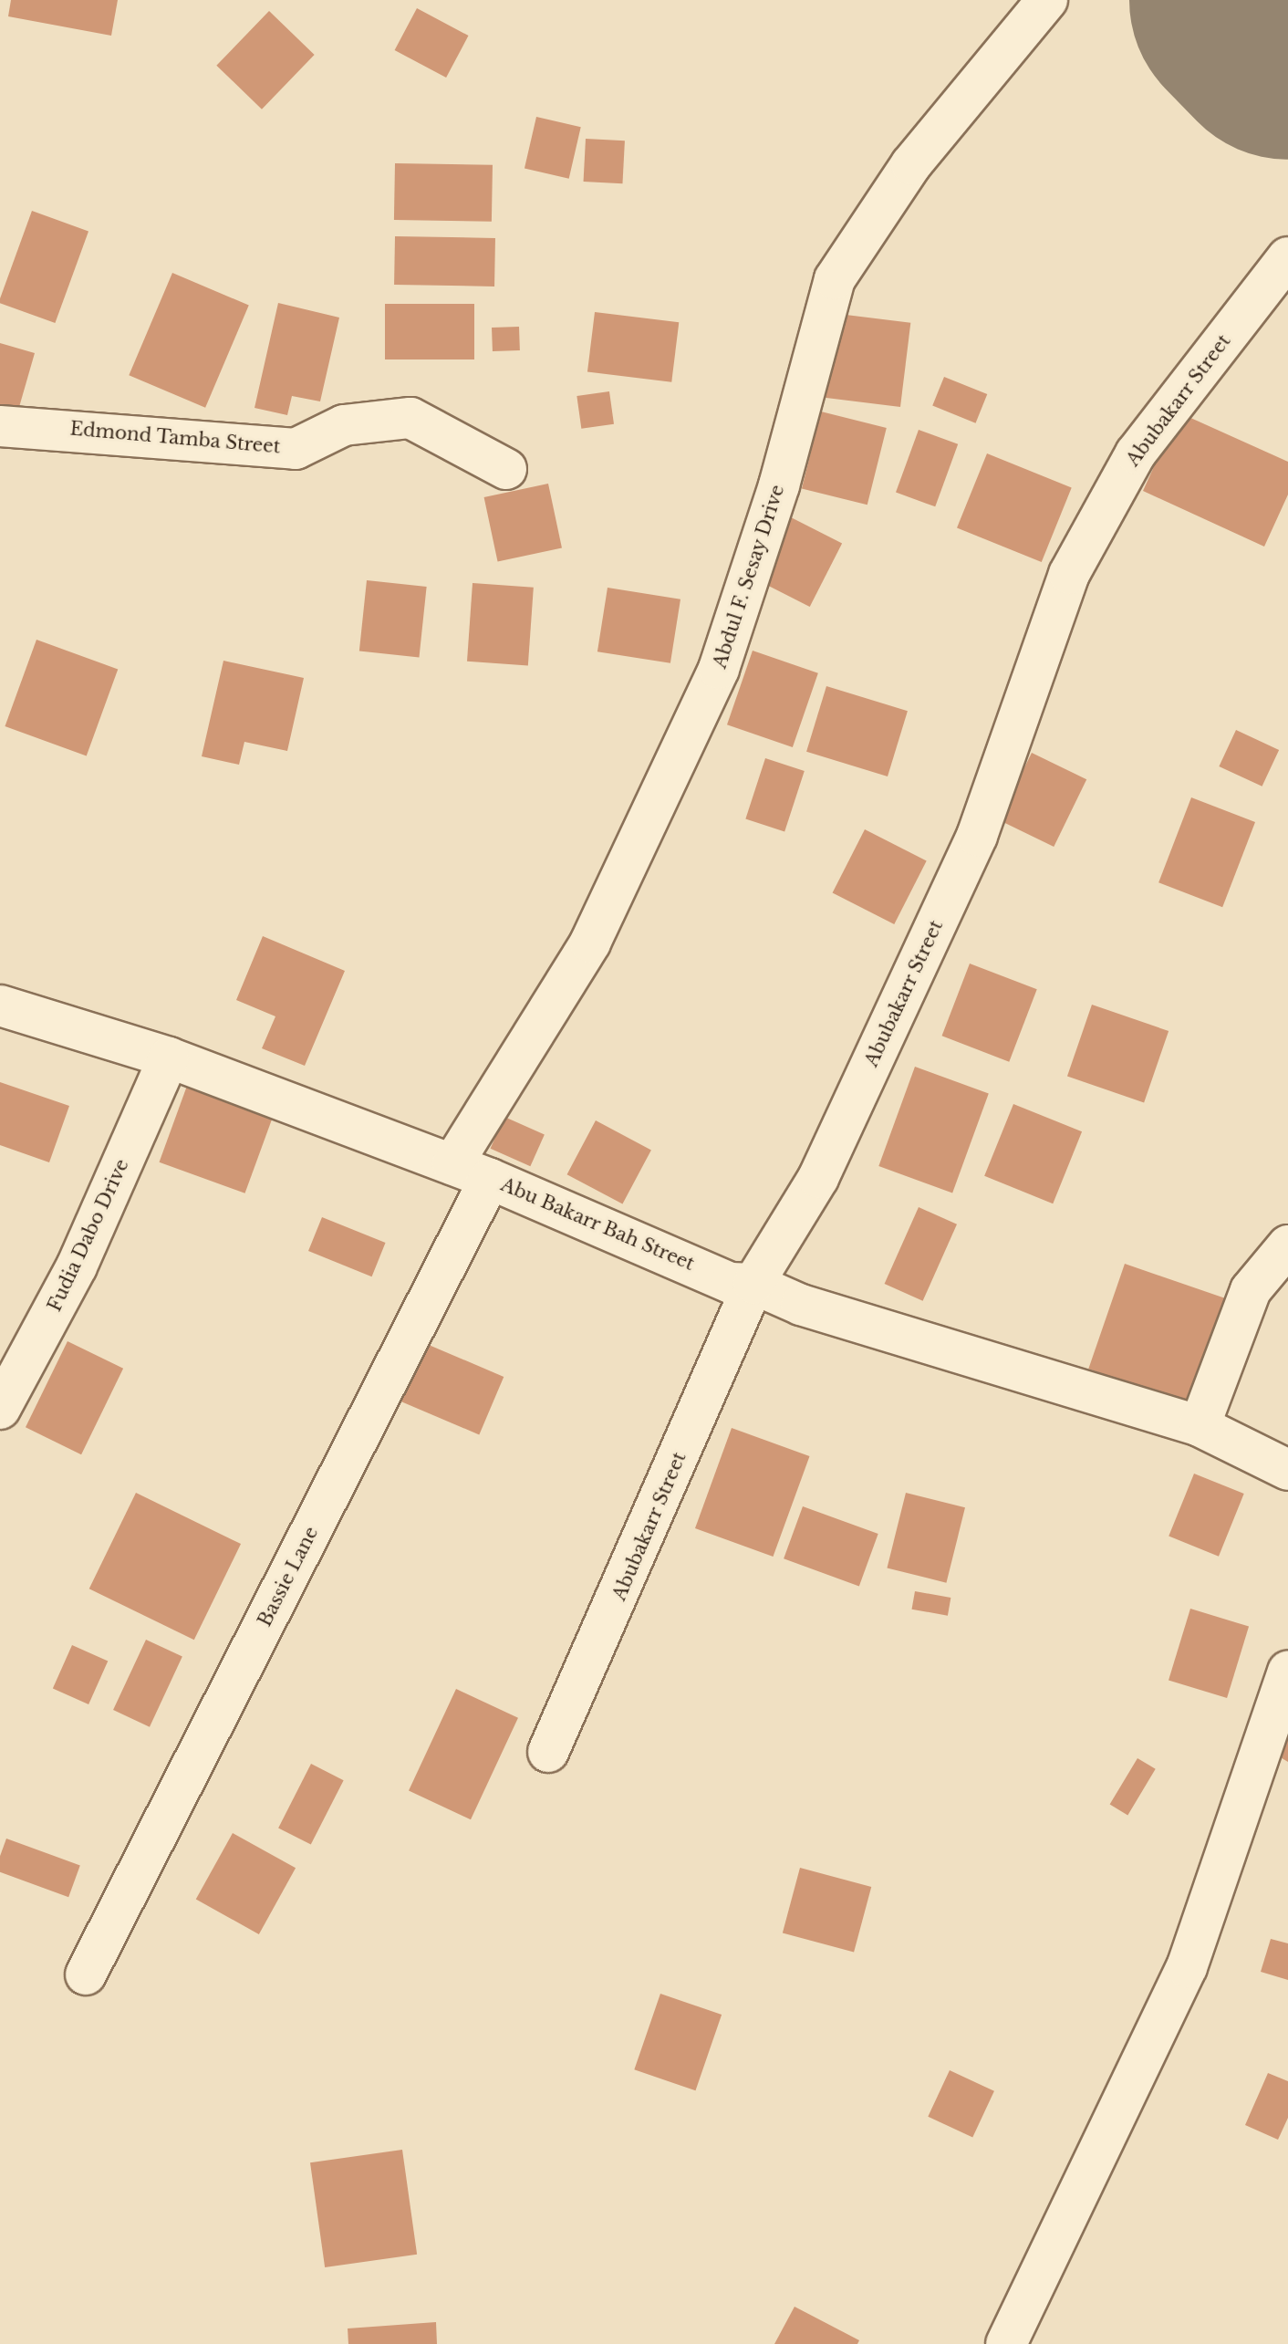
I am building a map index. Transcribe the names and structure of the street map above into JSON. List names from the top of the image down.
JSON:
{
  "streets": {
    "street": [
      "Abubakarr Street",
      "Edmond Tamba Street",
      "Abdul F. Sesay Drive",
      "Abu Bakarr Bah Street",
      "Fudia Dabo Drive",
      "Bassie Lane"
    ]
  },
  "crossings": [
    ["Abubakarr Street", "Abu Bakarr Bah Street"],
    ["Abdul F. Sesay Drive", "Abu Bakarr Bah Street"],
    ["Abu Bakarr Bah Street", "Fudia Dabo Drive"],
    ["Abu Bakarr Bah Street", "Bassie Lane"]
  ]
}
